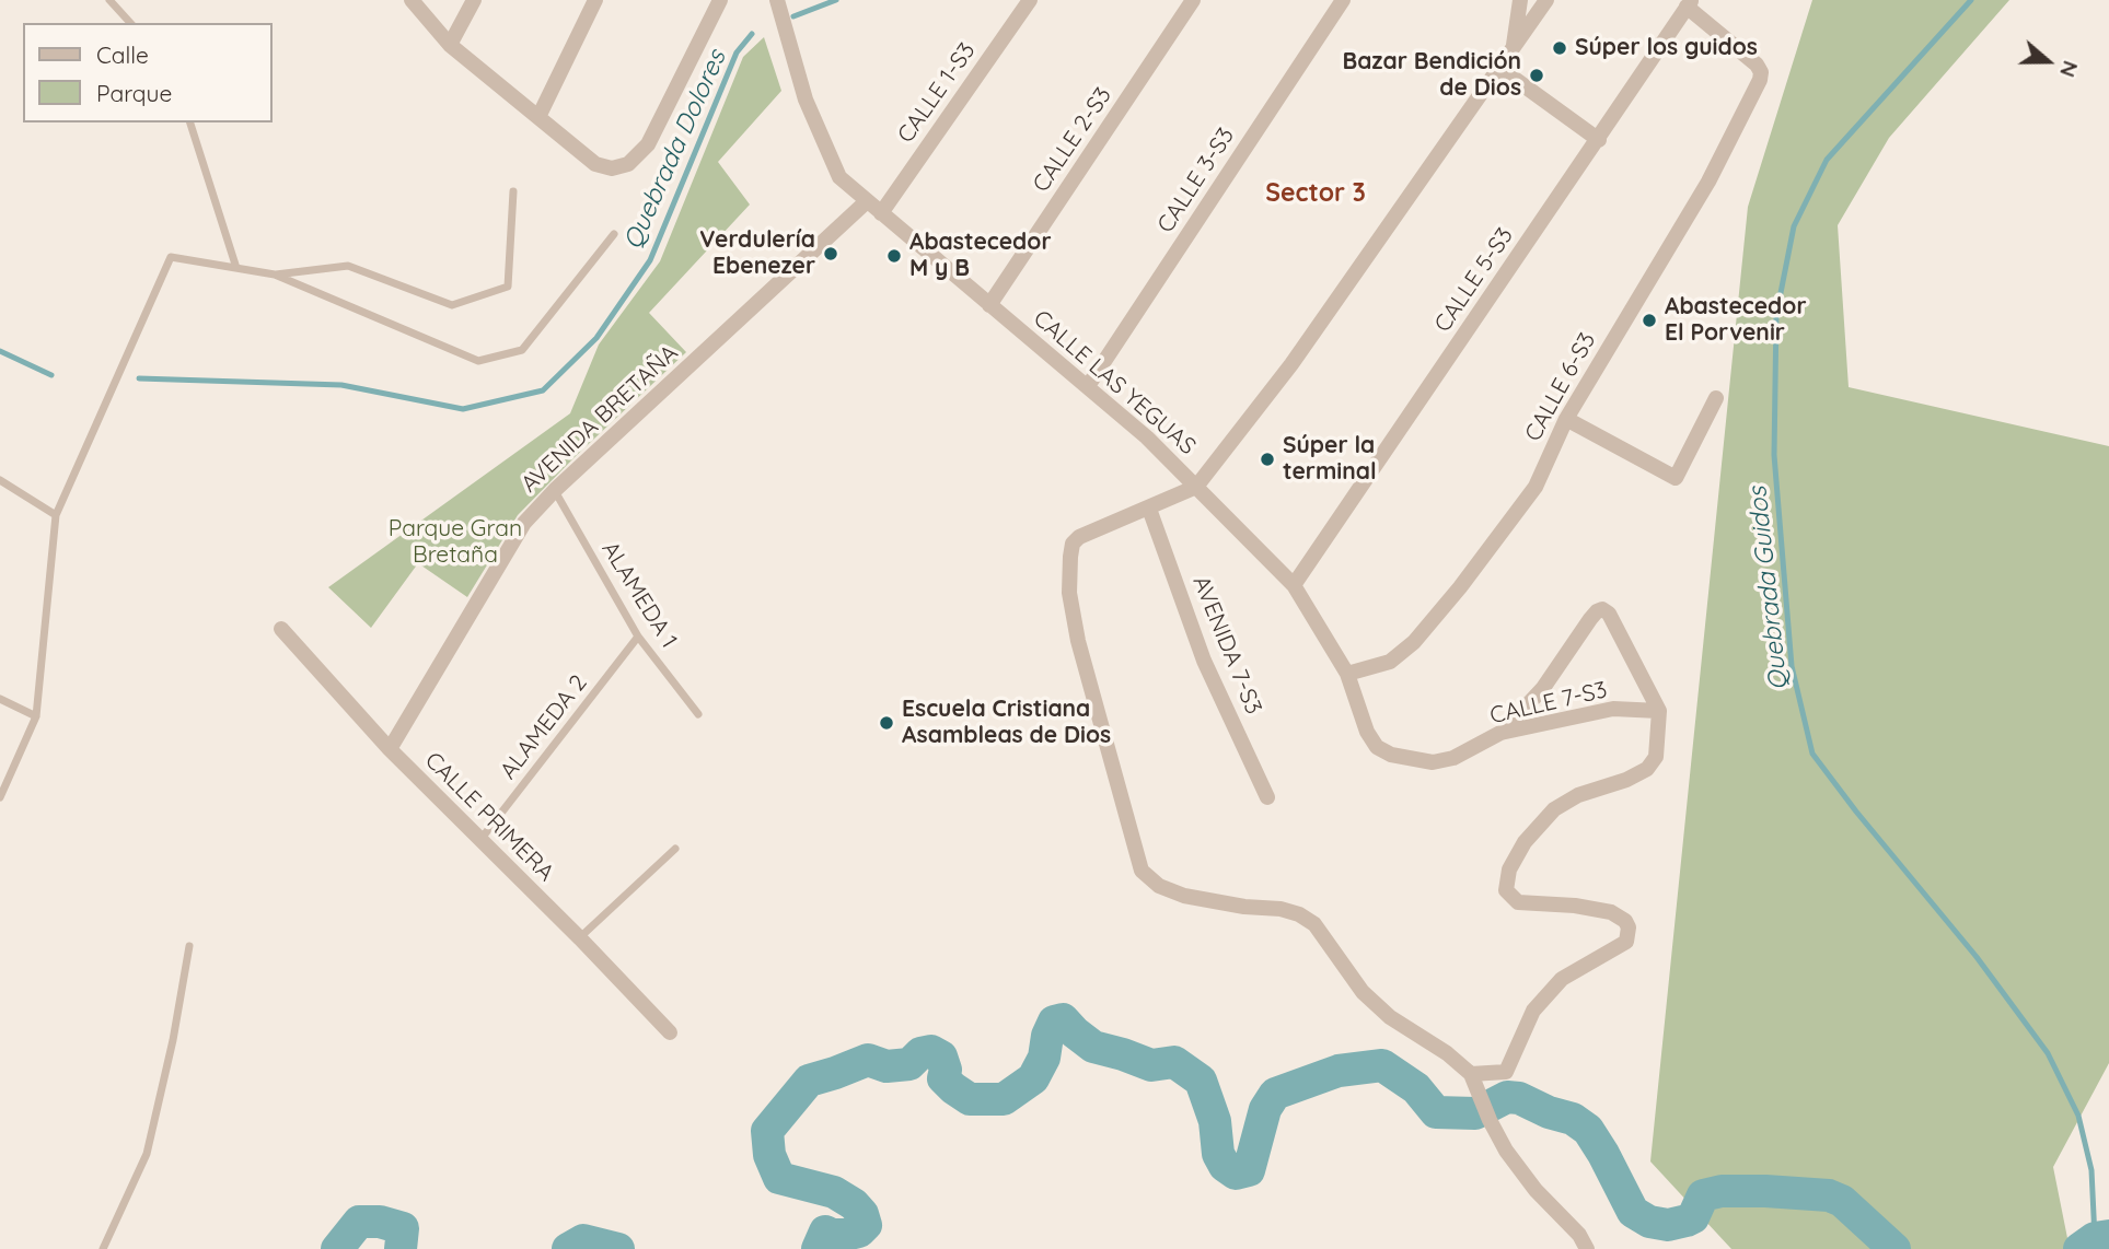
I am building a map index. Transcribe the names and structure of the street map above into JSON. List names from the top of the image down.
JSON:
{
  "streets": {
    "street": [
      "CALLE 1-S3",
      "CALLE 2-S3",
      "CALLE 3-S3",
      "CALLE 5-S3",
      "CALLE LAS YEGUAS",
      "CALLE 6-S3",
      "AVENIDA BRETAÑA",
      "AVENIDA 7-S3",
      "CALLE 7-S3",
      "CALLE PRIMERA"
    ],
    "lane": ["ALAMEDA 1", "ALAMEDA 2"]
  },
  "crossings": [
    ["CALLE 1-S3", "CALLE LAS YEGUAS"],
    ["CALLE 2-S3", "CALLE LAS YEGUAS"],
    ["CALLE 3-S3", "CALLE LAS YEGUAS"],
    ["CALLE 5-S3", "CALLE 6-S3"],
    ["CALLE 5-S3", "CALLE 7-S3"],
    ["CALLE LAS YEGUAS", "AVENIDA BRETAÑA"],
    ["CALLE LAS YEGUAS", "AVENIDA 7-S3"],
    ["CALLE LAS YEGUAS", "CALLE 7-S3"],
    ["CALLE 6-S3", "CALLE 7-S3"],
    ["AVENIDA BRETAÑA", "ALAMEDA 1"],
    ["AVENIDA BRETAÑA", "CALLE PRIMERA"],
    ["ALAMEDA 1", "ALAMEDA 2"],
    ["ALAMEDA 2", "CALLE PRIMERA"]
  ],
  "districts": ["Sector 3"],
  "water": ["Quebrada Dolores", "Quebrada Guidos"],
  "parks": ["Parque Gran Bretaña"],
  "places": [
    "Súper los guidos",
    "Bazar Bendición de Dios",
    "Verdulería Ebenezer",
    "Abastecedor M y B",
    "Abastecedor El Porvenir",
    "Súper la terminal",
    "Escuela Cristiana Asambleas de Dios"
  ],
  "legend": ["Calle", "Parque"],
  "north": "right"
}
